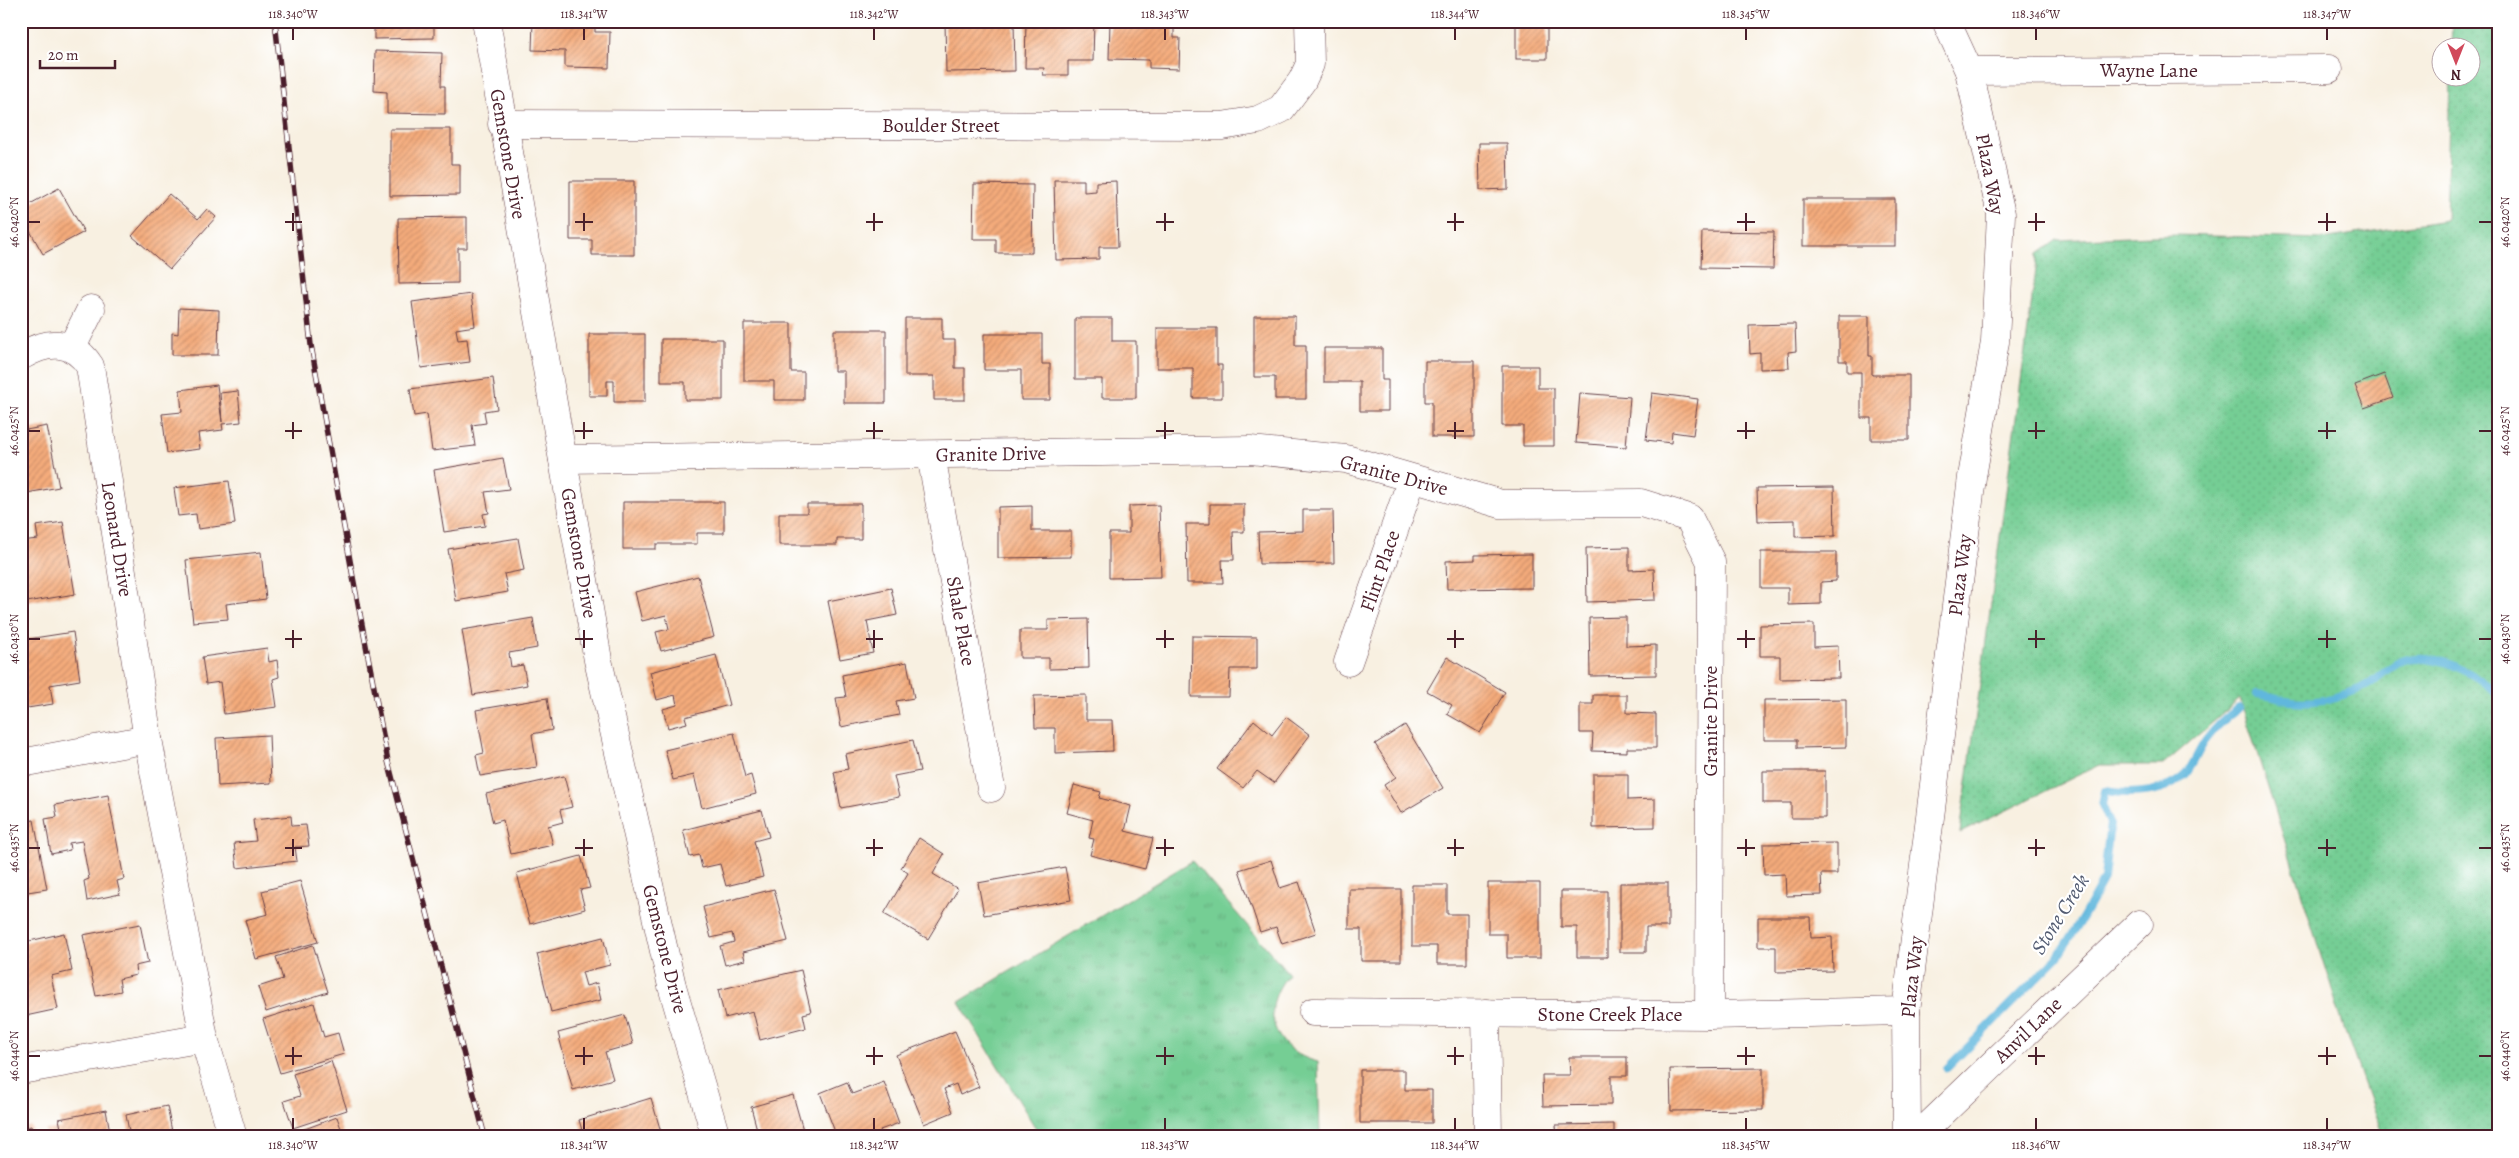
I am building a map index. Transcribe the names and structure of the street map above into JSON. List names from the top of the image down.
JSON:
{
  "streets": {
    "street": [
      "Wayne Lane",
      "Boulder Street",
      "Gemstone Drive",
      "Plaza Way",
      "Granite Drive",
      "Leonard Drive",
      "Flint Place",
      "Shale Place",
      "Stone Creek Place",
      "Anvil Lane"
    ]
  },
  "crossings": [
    ["Wayne Lane", "Plaza Way"],
    ["Boulder Street", "Gemstone Drive"],
    ["Gemstone Drive", "Granite Drive"],
    ["Plaza Way", "Stone Creek Place"],
    ["Granite Drive", "Flint Place"],
    ["Granite Drive", "Shale Place"],
    ["Granite Drive", "Stone Creek Place"]
  ],
  "water": ["Stone Creek"],
  "scale_bar": "20 m",
  "north": "bottom",
  "coordinates": [
    "118.340°W",
    "118.341°W",
    "118.342°W",
    "118.343°W",
    "118.344°W",
    "118.345°W",
    "118.346°W",
    "118.347°W",
    "46.0420°N",
    "46.0425°N",
    "46.0430°N",
    "46.0435°N",
    "46.0440°N"
  ]
}
